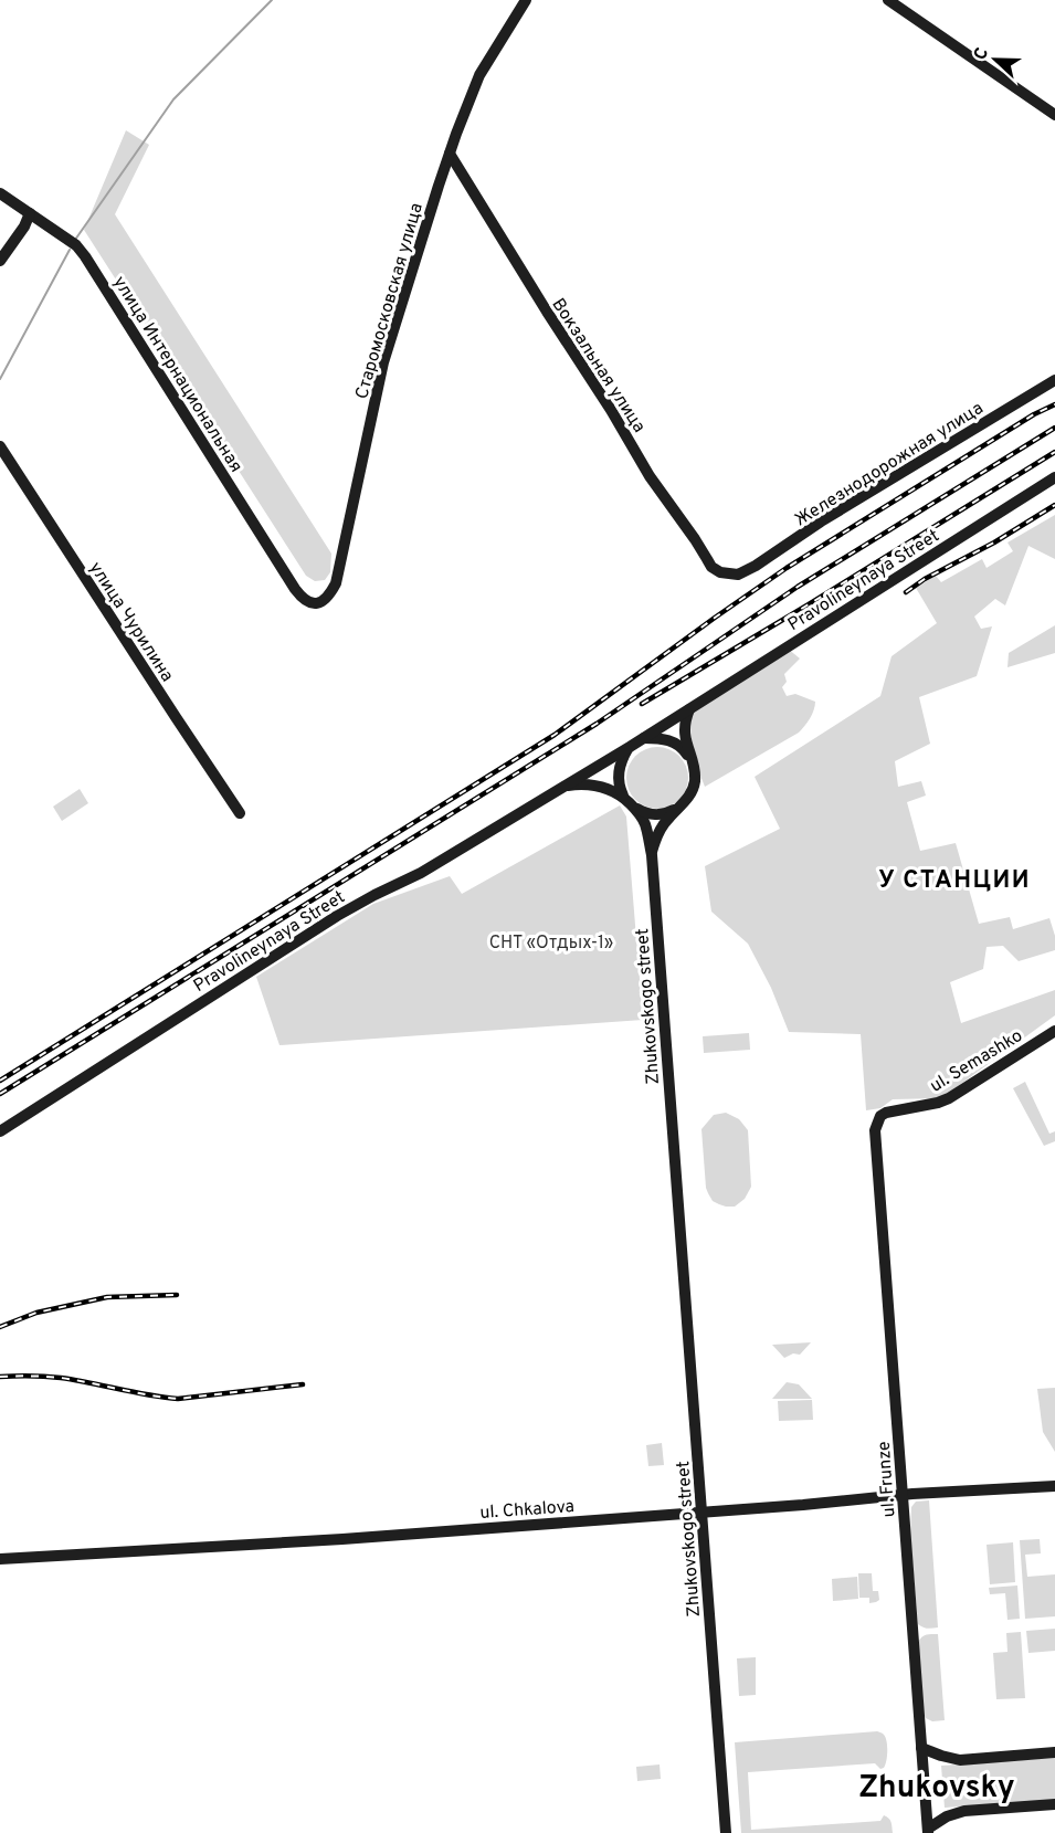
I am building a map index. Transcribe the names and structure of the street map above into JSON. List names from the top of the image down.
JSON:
{
  "streets": {
    "street": [
      "Старомосковская улица",
      "Вокзальная улица",
      "улица Интернациональная",
      "Железнодорожная улица",
      "Pravolineynaya Street",
      "улица Чурилина",
      "Zhukovskogo street",
      "ul. Semashko",
      "ul. Frunze",
      "ul. Chkalova"
    ]
  },
  "crossings": [
    ["Старомосковская улица", "Вокзальная улица"],
    ["Старомосковская улица", "улица Интернациональная"],
    ["Вокзальная улица", "Железнодорожная улица"],
    ["Pravolineynaya Street", "Zhukovskogo street"],
    ["Zhukovskogo street", "ul. Chkalova"],
    ["ul. Semashko", "ul. Frunze"],
    ["ul. Frunze", "ul. Chkalova"]
  ],
  "districts": ["У СТАНЦИИ", "Zhukovsky"],
  "parks": ["СНТ «Отдых-1»"],
  "north": "left"
}
